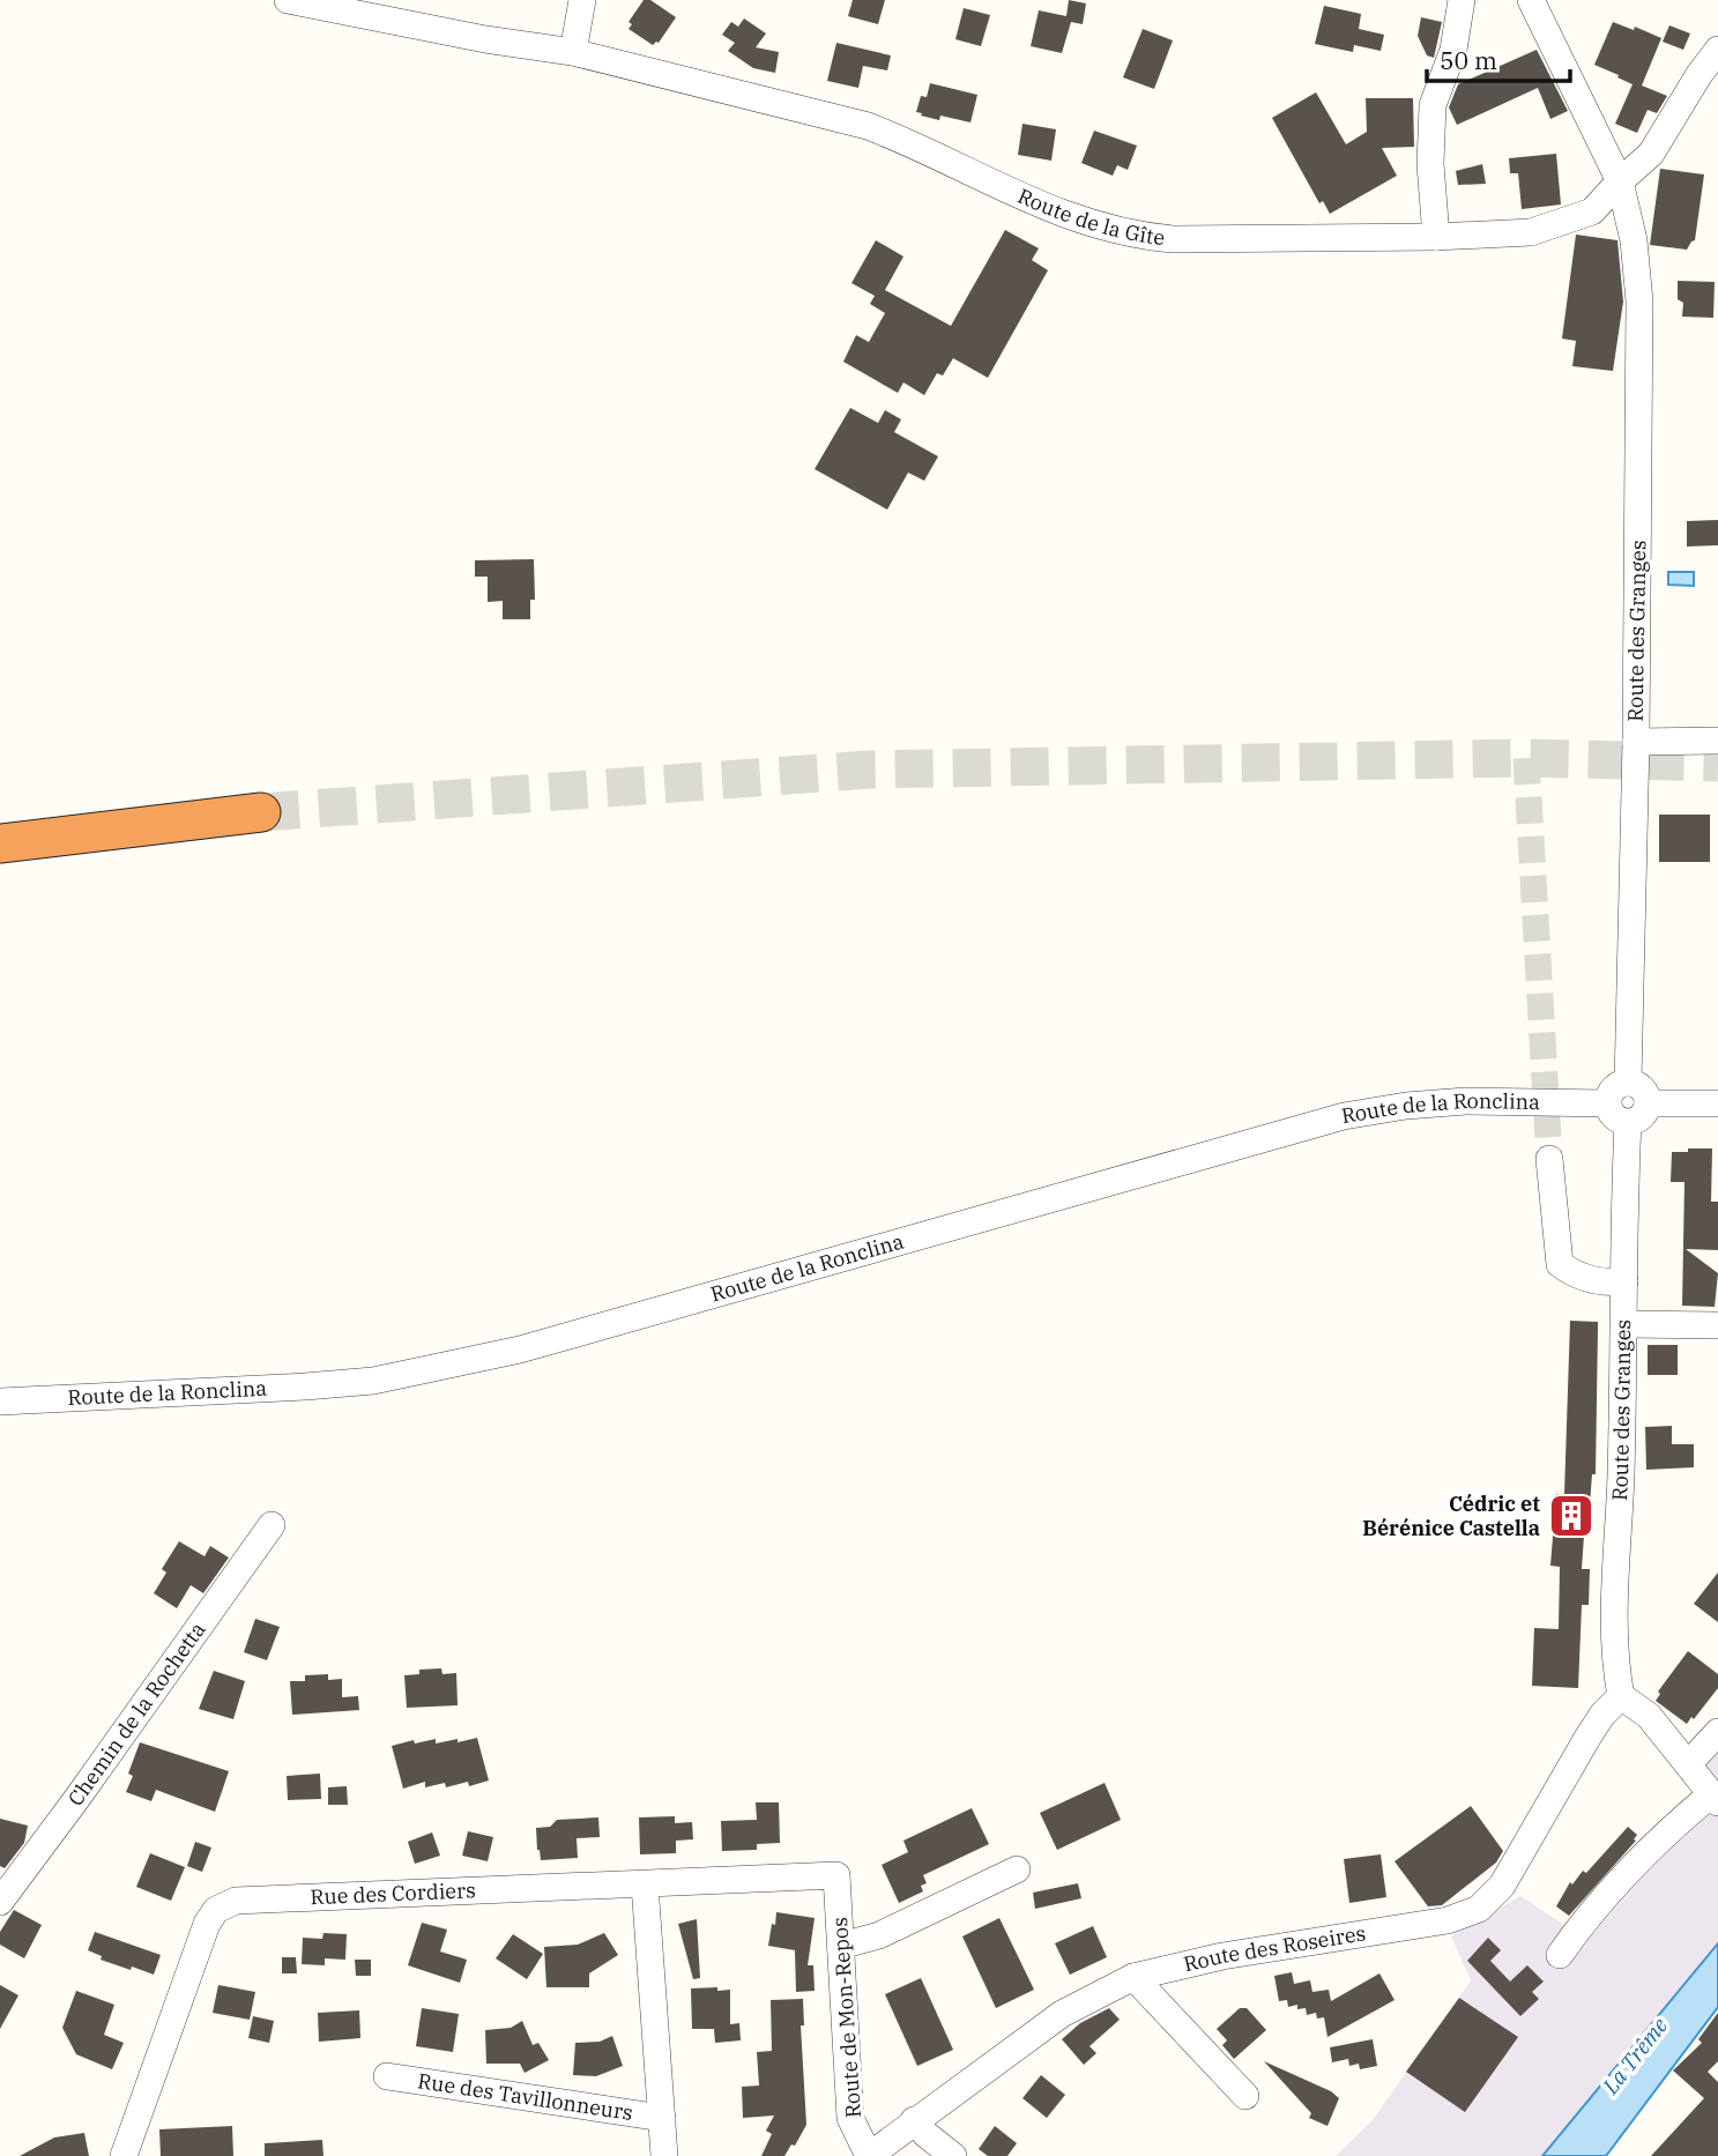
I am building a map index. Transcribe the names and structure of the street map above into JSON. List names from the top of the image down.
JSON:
{
  "streets": {
    "street": [
      "Route de la Gîte",
      "Route des Granges",
      "Route de la Ronclina",
      "Chemin de la Rochetta",
      "Rue des Cordiers",
      "Route des Roseires",
      "Route de Mon-Repos",
      "Rue des Tavillonneurs"
    ]
  },
  "crossings": [
    ["Route de la Gîte", "Route des Granges"],
    ["Route des Granges", "Route de la Ronclina"],
    ["Route des Granges", "Route des Roseires"],
    ["Rue des Cordiers", "Route de Mon-Repos"],
    ["Rue des Cordiers", "Rue des Tavillonneurs"],
    ["Route des Roseires", "Route de Mon-Repos"]
  ],
  "water": ["La Trême"],
  "places": {
    "building": ["Cédric et Bérénice Castella"]
  },
  "scale_bar": "50 m"
}
